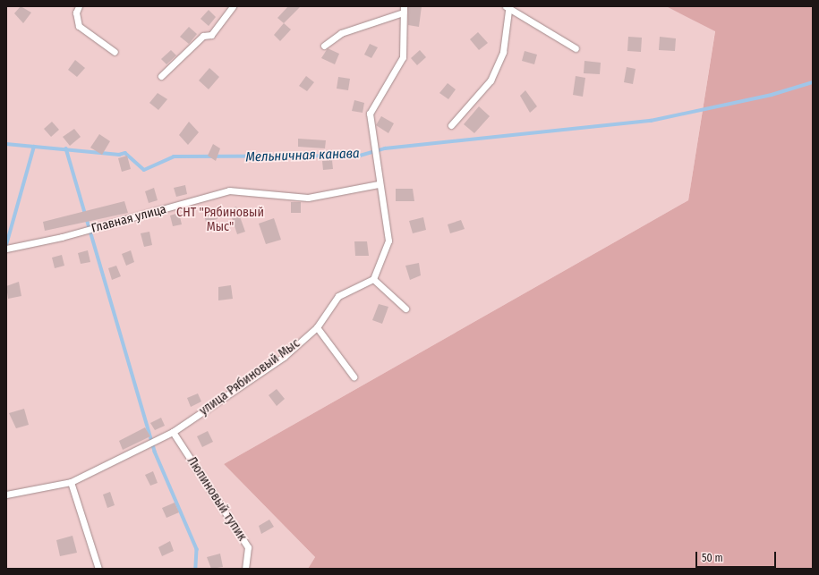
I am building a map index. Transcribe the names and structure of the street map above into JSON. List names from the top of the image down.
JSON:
{
  "streets": {
    "lane": ["Главная улица", "улица Рябиновый Мыс", "Люпиновый тупик"]
  },
  "crossings": [
    ["улица Рябиновый Мыс", "Люпиновый тупик"]
  ],
  "water": ["Мельничная канава"],
  "parks": ["СНТ \"Рябиновый Мыс\""],
  "scale_bar": "50 m"
}
